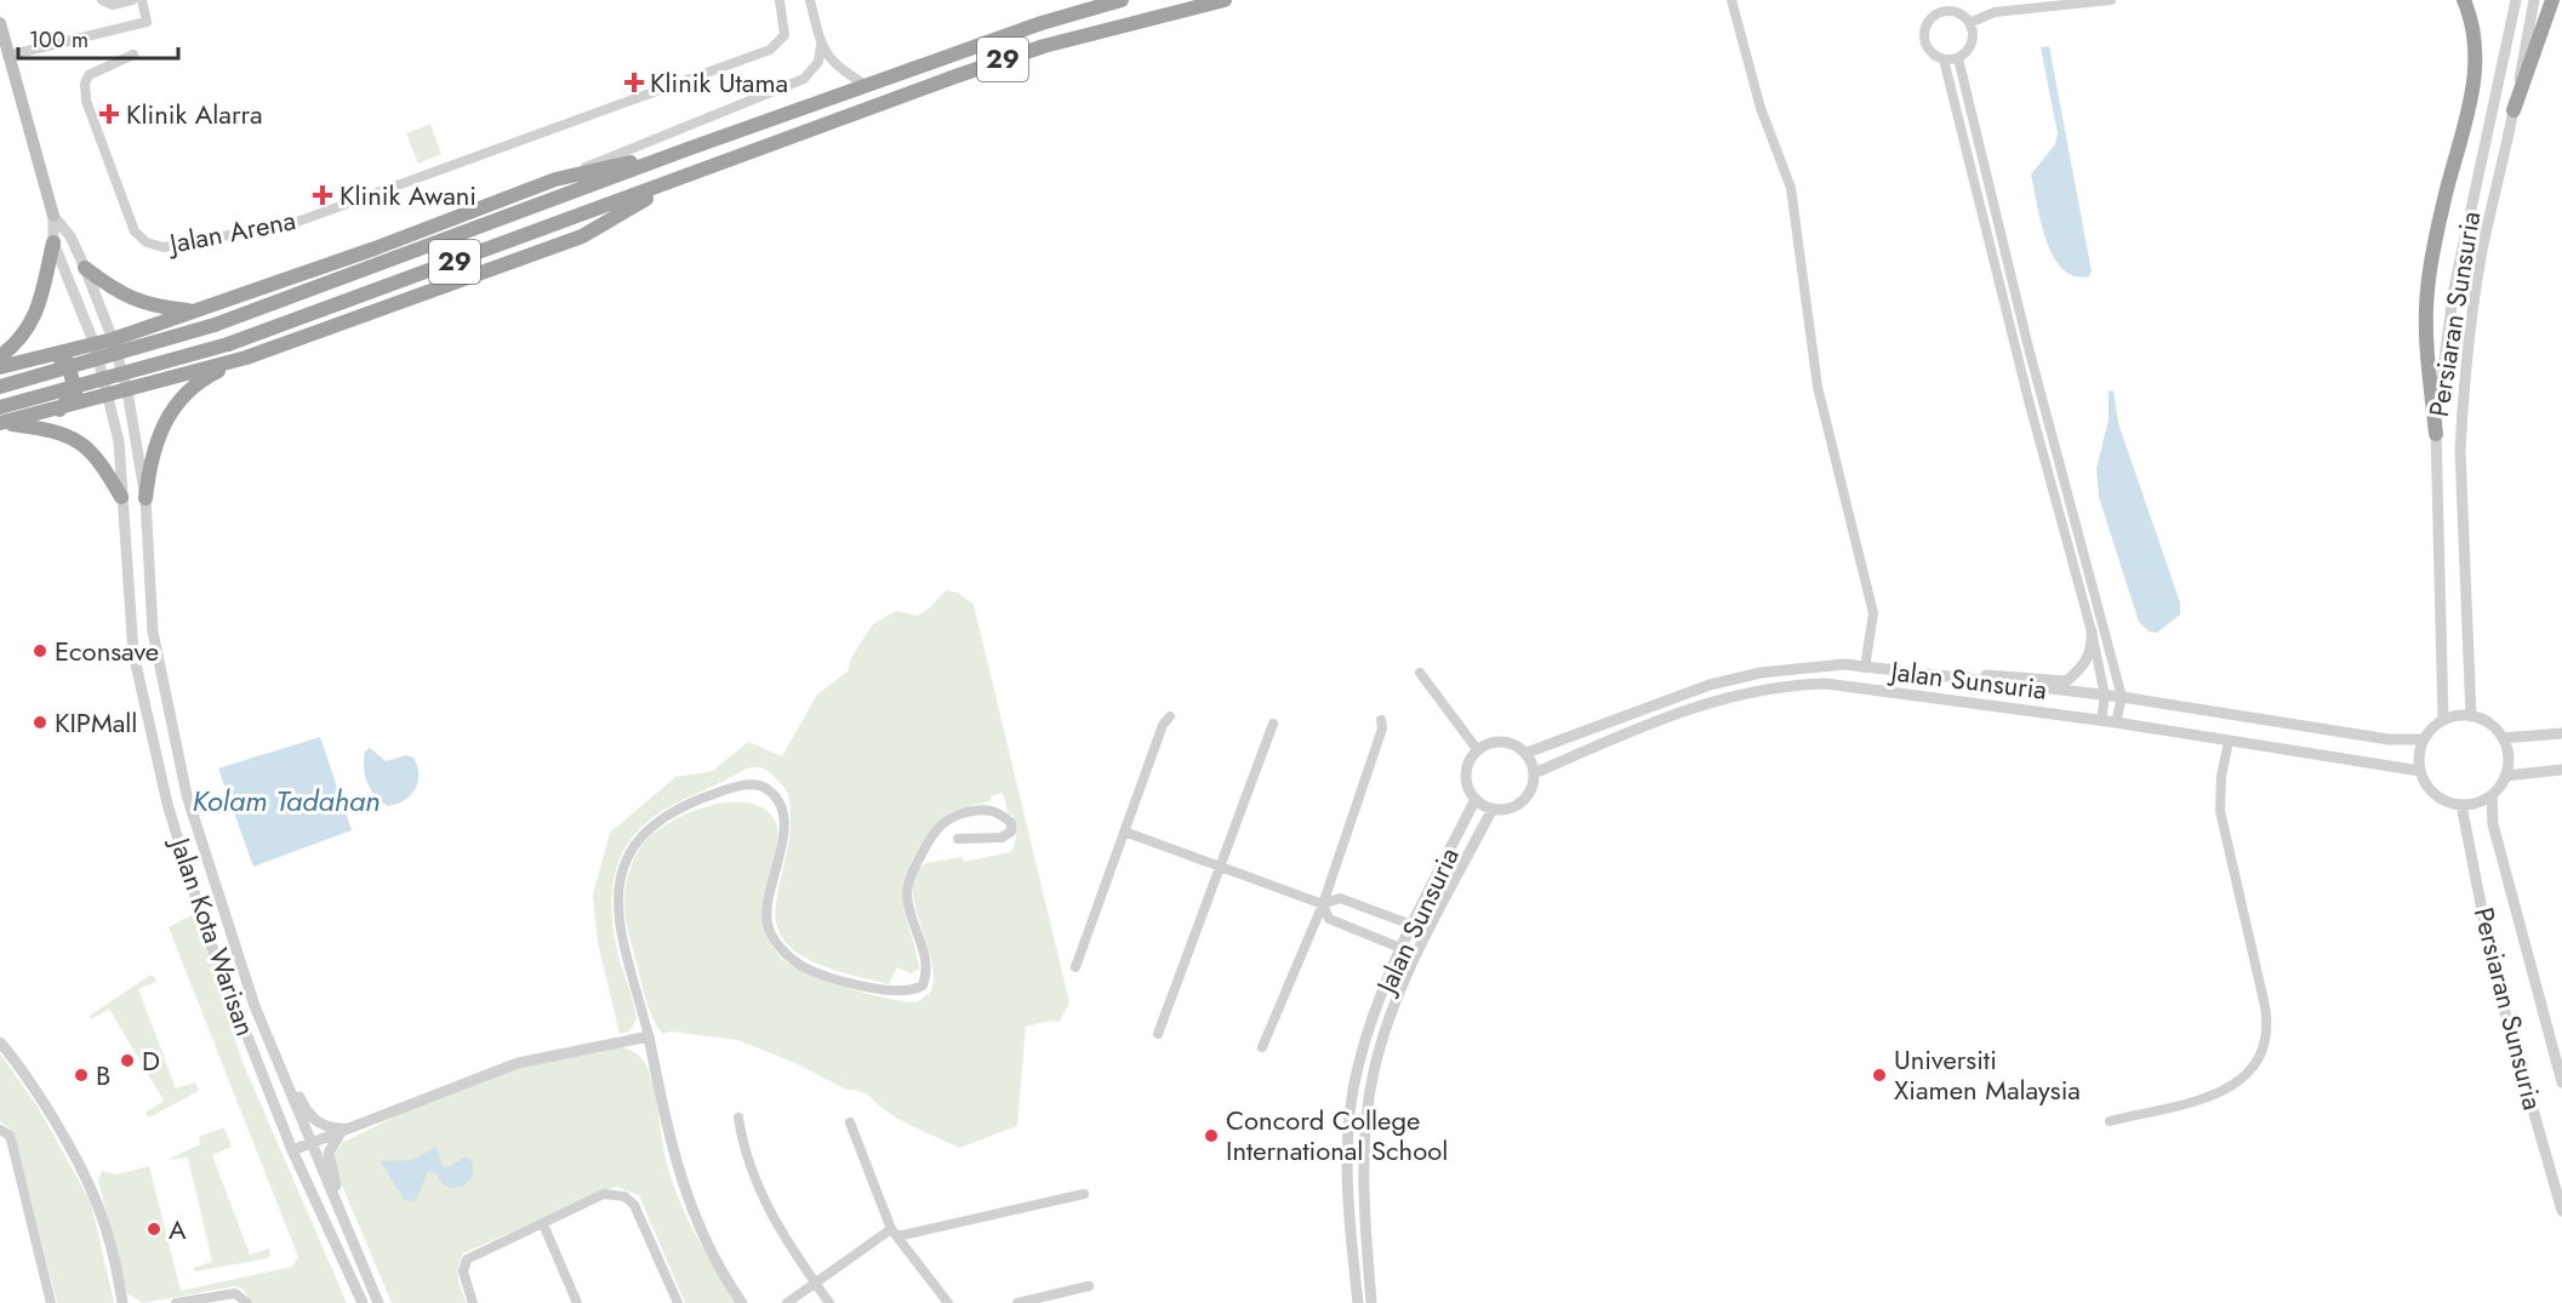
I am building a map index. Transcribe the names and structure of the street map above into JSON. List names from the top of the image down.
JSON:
{
  "streets": {
    "highway": ["29"],
    "street": [
      "Jalan Arena",
      "Persiaran Sunsuria",
      "Jalan Sunsuria",
      "Jalan Kota Warisan"
    ]
  },
  "crossings": [
    ["Persiaran Sunsuria", "Jalan Sunsuria"]
  ],
  "water": ["Kolam Tadahan"],
  "places": {
    "health": ["Klinik Utama", "Klinik Alarra", "Klinik Awani"],
    "other": [
      "Econsave",
      "KIPMall",
      "D",
      "B",
      "Universiti Xiamen Malaysia",
      "Concord College International School",
      "A"
    ]
  },
  "scale_bar": "100 m"
}
